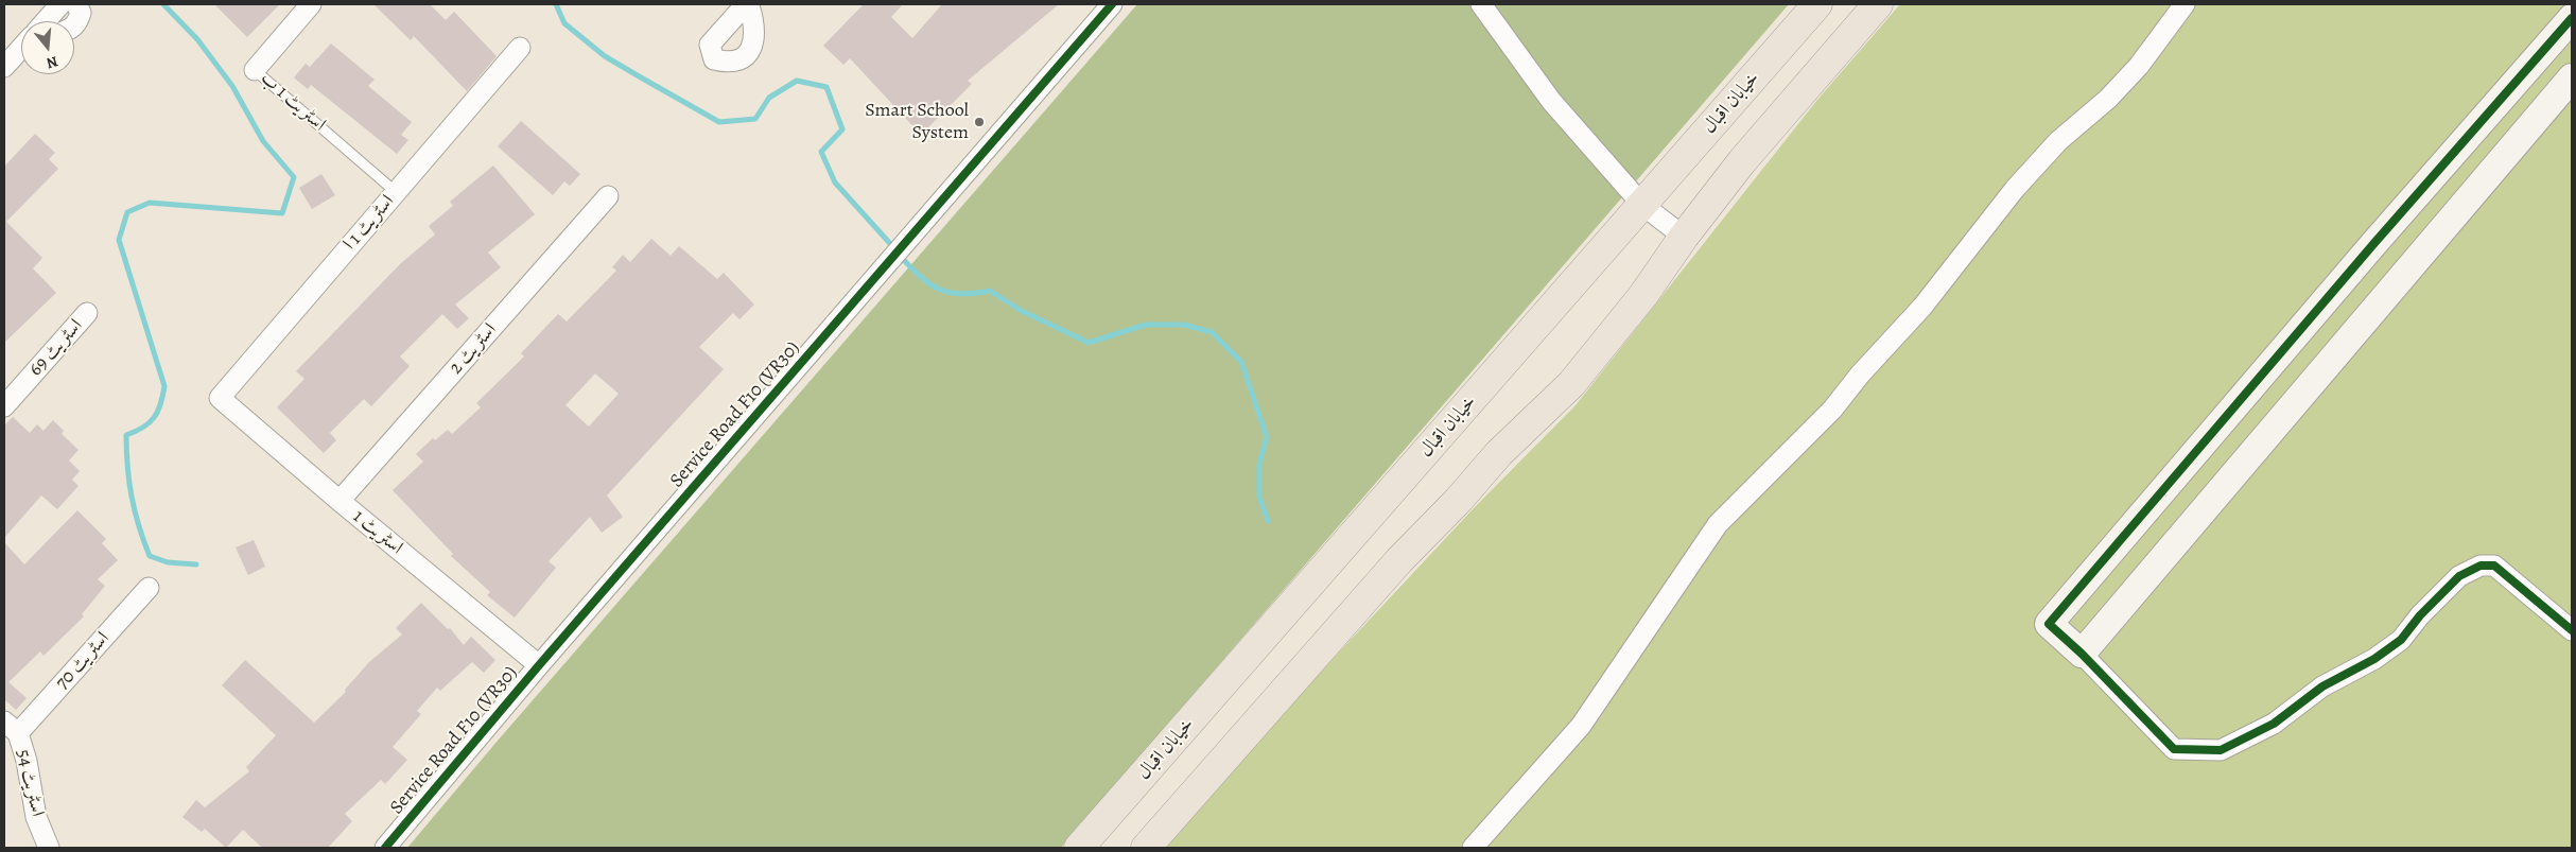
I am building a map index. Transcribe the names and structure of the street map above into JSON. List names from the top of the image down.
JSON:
{
  "streets": {
    "main road": ["خیابان اقبال"],
    "street": [
      "اسٹریٹ 1 ب",
      "اسٹریٹ 1 ا",
      "اسٹریٹ 69",
      "اسٹریٹ 2",
      "Service Road F10 (VR30)",
      "اسٹریٹ 1",
      "اسٹریٹ 70",
      "اسٹریٹ 54"
    ]
  },
  "crossings": [
    ["اسٹریٹ 1 ب", "اسٹریٹ 1 ا"],
    ["اسٹریٹ 1 ا", "اسٹریٹ 1"],
    ["اسٹریٹ 2", "اسٹریٹ 1"],
    ["Service Road F10 (VR30)", "اسٹریٹ 1"],
    ["اسٹریٹ 70", "اسٹریٹ 54"]
  ],
  "places": ["Smart School System"],
  "north": "bottom"
}
